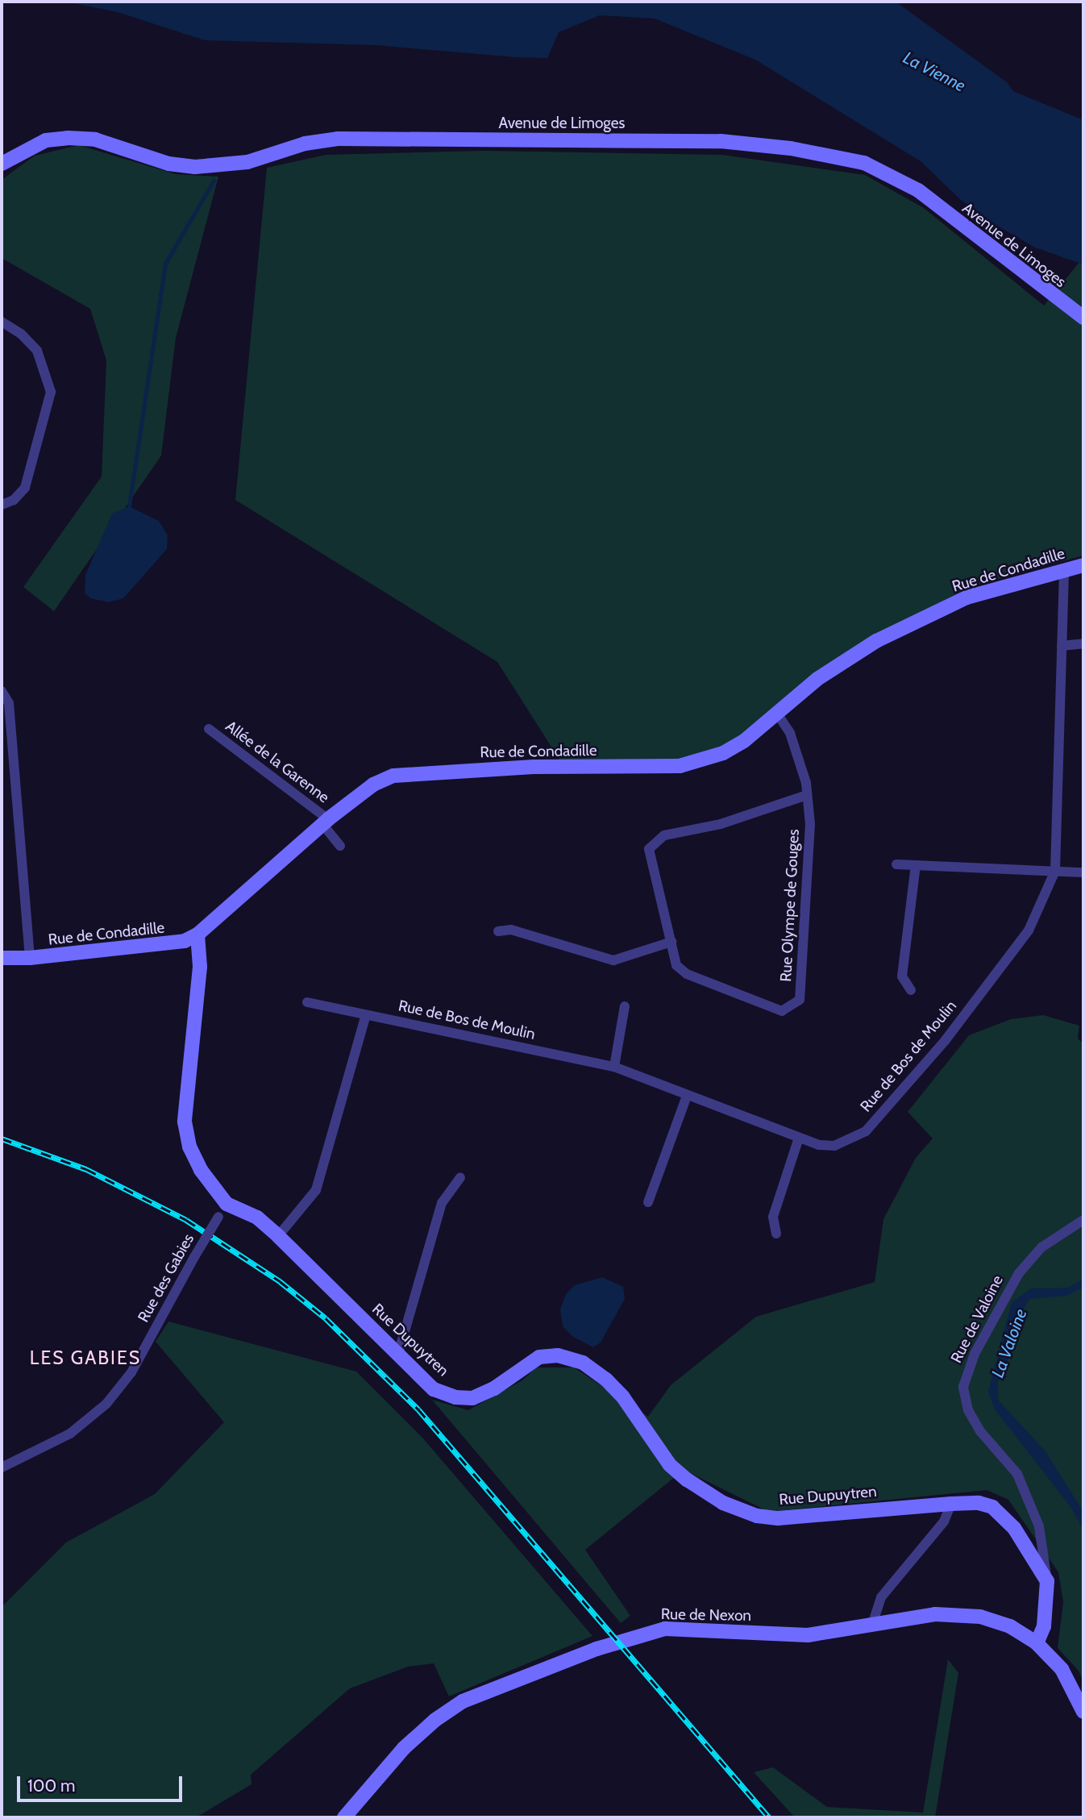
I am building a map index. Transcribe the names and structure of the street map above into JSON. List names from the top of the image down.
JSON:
{
  "streets": {
    "street": [
      "Avenue de Limoges",
      "Rue de Condadille",
      "Allée de la Garenne",
      "Rue Olympe de Gouges",
      "Rue de Bos de Moulin",
      "Rue des Gabies",
      "Rue de Valoine",
      "Rue Dupuytren",
      "Rue de Nexon"
    ]
  },
  "crossings": [
    ["Rue de Condadille", "Allée de la Garenne"],
    ["Rue de Condadille", "Rue Olympe de Gouges"],
    ["Rue de Condadille", "Rue de Bos de Moulin"],
    ["Rue de Condadille", "Rue Dupuytren"],
    ["Rue des Gabies", "Rue Dupuytren"],
    ["Rue de Valoine", "Rue Dupuytren"],
    ["Rue de Valoine", "Rue de Nexon"]
  ],
  "districts": ["LES GABIES"],
  "water": ["La Vienne", "La Valoine"],
  "scale_bar": "100 m"
}
